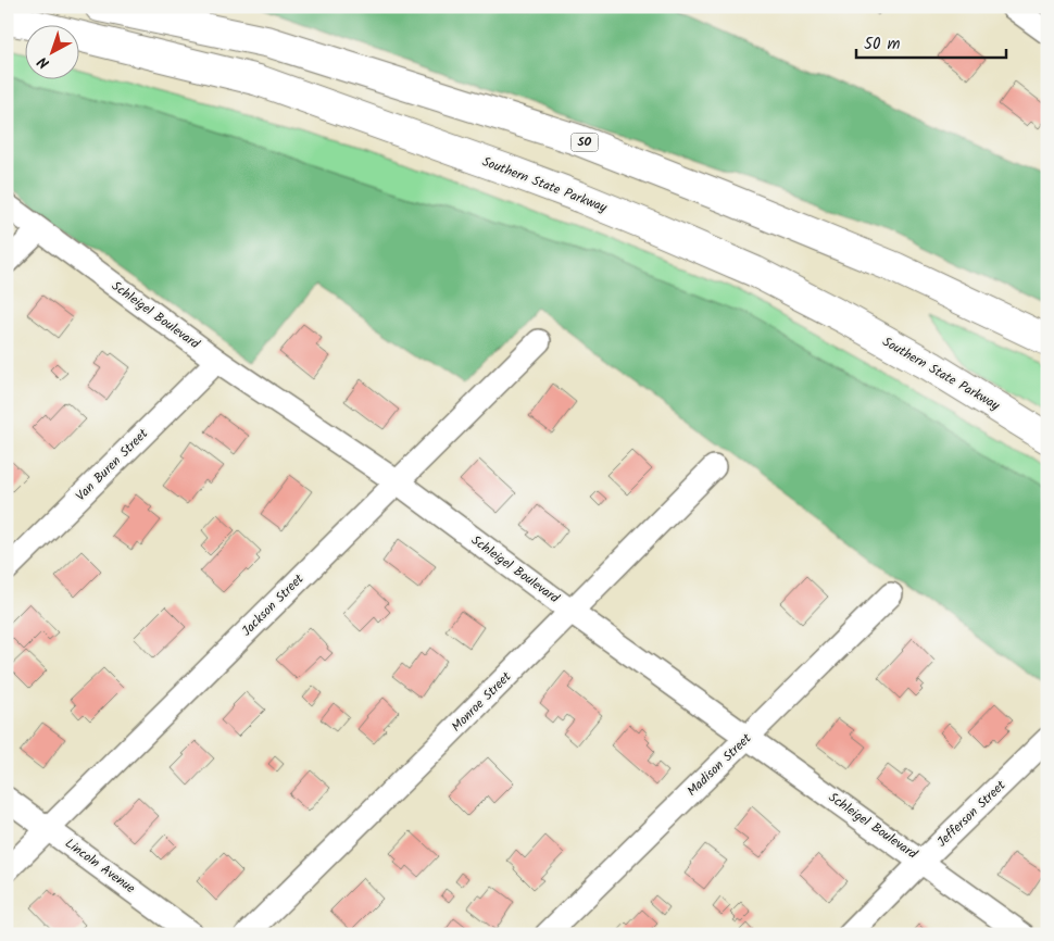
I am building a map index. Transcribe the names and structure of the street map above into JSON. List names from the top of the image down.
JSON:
{
  "streets": {
    "highway": ["SO", "Southern State Parkway"],
    "street": [
      "Schleigel Boulevard",
      "Van Buren Street",
      "Jackson Street",
      "Monroe Street",
      "Madison Street",
      "Jefferson Street",
      "Lincoln Avenue"
    ]
  },
  "crossings": [
    ["Schleigel Boulevard", "Van Buren Street"],
    ["Schleigel Boulevard", "Jackson Street"],
    ["Schleigel Boulevard", "Monroe Street"],
    ["Schleigel Boulevard", "Madison Street"],
    ["Schleigel Boulevard", "Jefferson Street"],
    ["Jackson Street", "Lincoln Avenue"]
  ],
  "scale_bar": "50 m",
  "north": "bottom left"
}
